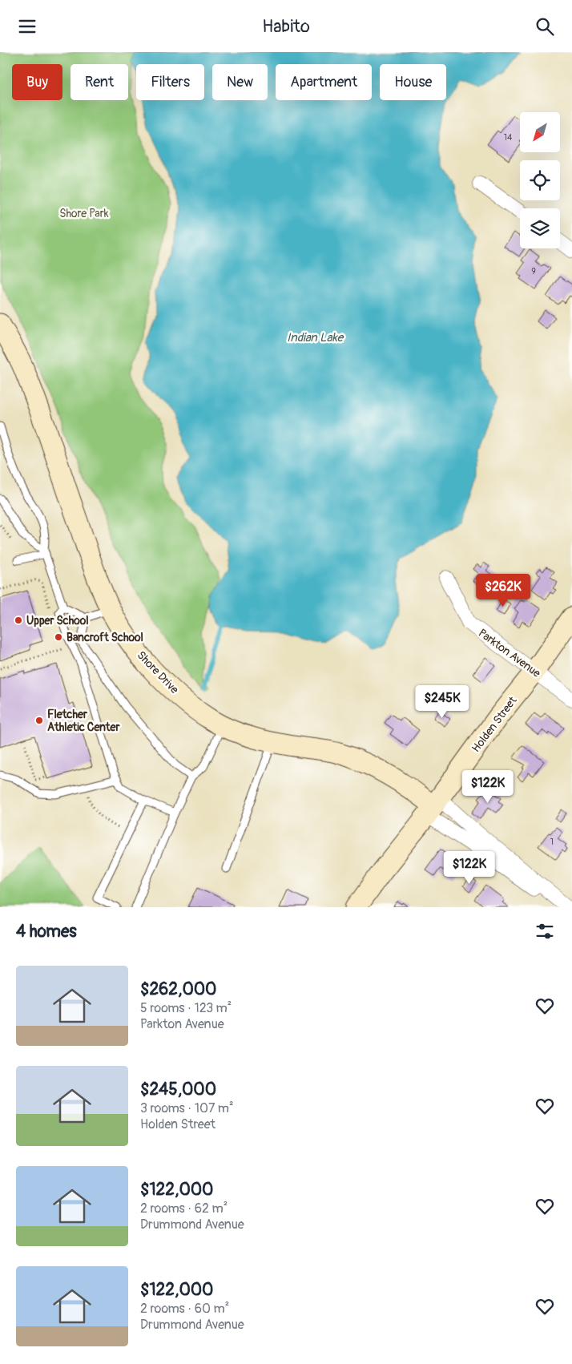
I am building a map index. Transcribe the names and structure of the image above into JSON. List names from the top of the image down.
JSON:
{
  "streets": {
    "main road": ["Shore Drive", "Holden Street"],
    "street": ["Parkton Avenue"]
  },
  "crossings": [
    ["Parkton Avenue", "Holden Street"],
    ["Shore Drive", "Holden Street"]
  ],
  "water": ["Indian Lake"],
  "parks": ["Shore Park"],
  "places": ["Upper School", "Bancroft School", "Fletcher Athletic Center"],
  "house_numbers": ["14", "9", "1"],
  "north": "bottom left",
  "page": {
    "header": "Habito",
    "chip": [
      "Buy",
      "Rent",
      "Filters",
      "New",
      "Apartment",
      "House"
    ],
    "price": [
      "$262K",
      "$245K",
      "$122K",
      "$122K"
    ],
    "heading": "4 homes",
    "list": [
      {
        "name": "$262,000",
        "note": "5 rooms · 123 m² · Parkton Avenue"
      },
      {
        "name": "$245,000",
        "note": "3 rooms · 107 m² · Holden Street"
      },
      {
        "name": "$122,000",
        "note": "2 rooms · 62 m² · Drummond Avenue"
      },
      {
        "name": "$122,000",
        "note": "2 rooms · 60 m² · Drummond Avenue"
      }
    ]
  }
}
